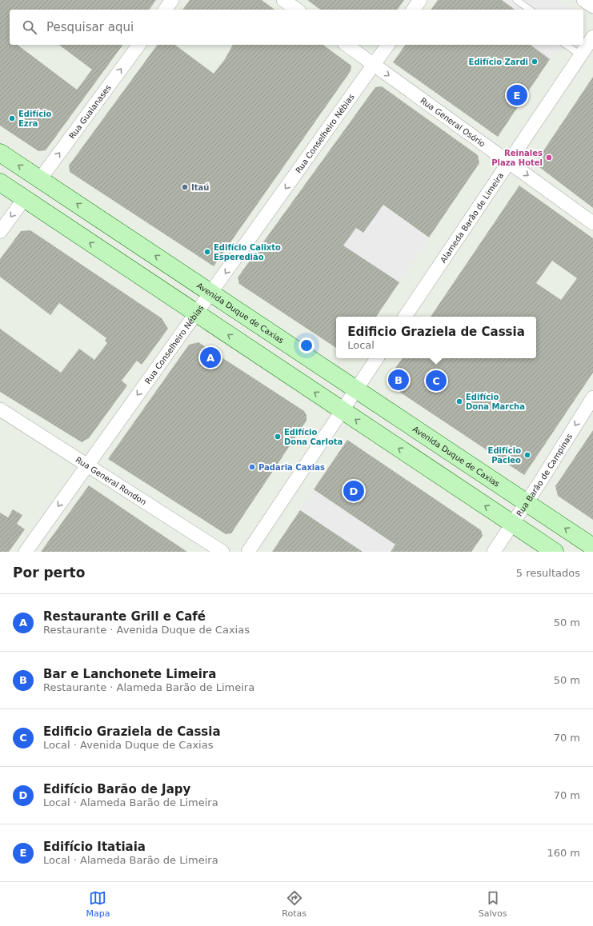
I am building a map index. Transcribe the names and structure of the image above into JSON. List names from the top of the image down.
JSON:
{
  "streets": {
    "main road": ["Avenida Duque de Caxias"],
    "street": [
      "Rua Guaianases",
      "Rua General Osório",
      "Rua Conselheiro Nébias",
      "Alameda Barão de Limeira",
      "Rua Barão de Campinas",
      "Rua General Rondon"
    ]
  },
  "crossings": [
    ["Rua Guaianases", "Avenida Duque de Caxias"],
    ["Rua General Osório", "Rua Conselheiro Nébias"],
    ["Rua General Osório", "Alameda Barão de Limeira"],
    ["Rua Conselheiro Nébias", "Avenida Duque de Caxias"],
    ["Rua Conselheiro Nébias", "Rua General Rondon"],
    ["Avenida Duque de Caxias", "Rua Barão de Campinas"]
  ],
  "one_way": [
    "Rua Guaianases",
    "Rua General Osório",
    "Rua Conselheiro Nébias",
    "Rua Barão de Campinas"
  ],
  "places": [
    "Edifício Zardi",
    "Edifício Ezra",
    "Reinales Plaza Hotel",
    "Itaú",
    "Edifício Calixto Esperedião",
    "Edifício Dona Marcha",
    "Edifício Dona Carlota",
    "Edifício Pacleo",
    "Padaria Caxias"
  ],
  "page": {
    "search": "Pesquisar aqui",
    "pins": [
      "E",
      "A",
      "B",
      "C",
      "D"
    ],
    "popup": ["Edificio Graziela de Cassia", "Local"],
    "heading": ["Por perto", "5 resultados"],
    "list": [
      {
        "mark": "A",
        "name": "Restaurante Grill e Café",
        "note": "Restaurante · Avenida Duque de Caxias",
        "value": "50 m"
      },
      {
        "mark": "B",
        "name": "Bar e Lanchonete Limeira",
        "note": "Restaurante · Alameda Barão de Limeira",
        "value": "50 m"
      },
      {
        "mark": "C",
        "name": "Edificio Graziela de Cassia",
        "note": "Local · Avenida Duque de Caxias",
        "value": "70 m"
      },
      {
        "mark": "D",
        "name": "Edifício Barão de Japy",
        "note": "Local · Alameda Barão de Limeira",
        "value": "70 m"
      },
      {
        "mark": "E",
        "name": "Edifício Itatiaia",
        "note": "Local · Alameda Barão de Limeira",
        "value": "160 m"
      }
    ],
    "nav": ["Mapa", "Rotas", "Salvos"]
  }
}
